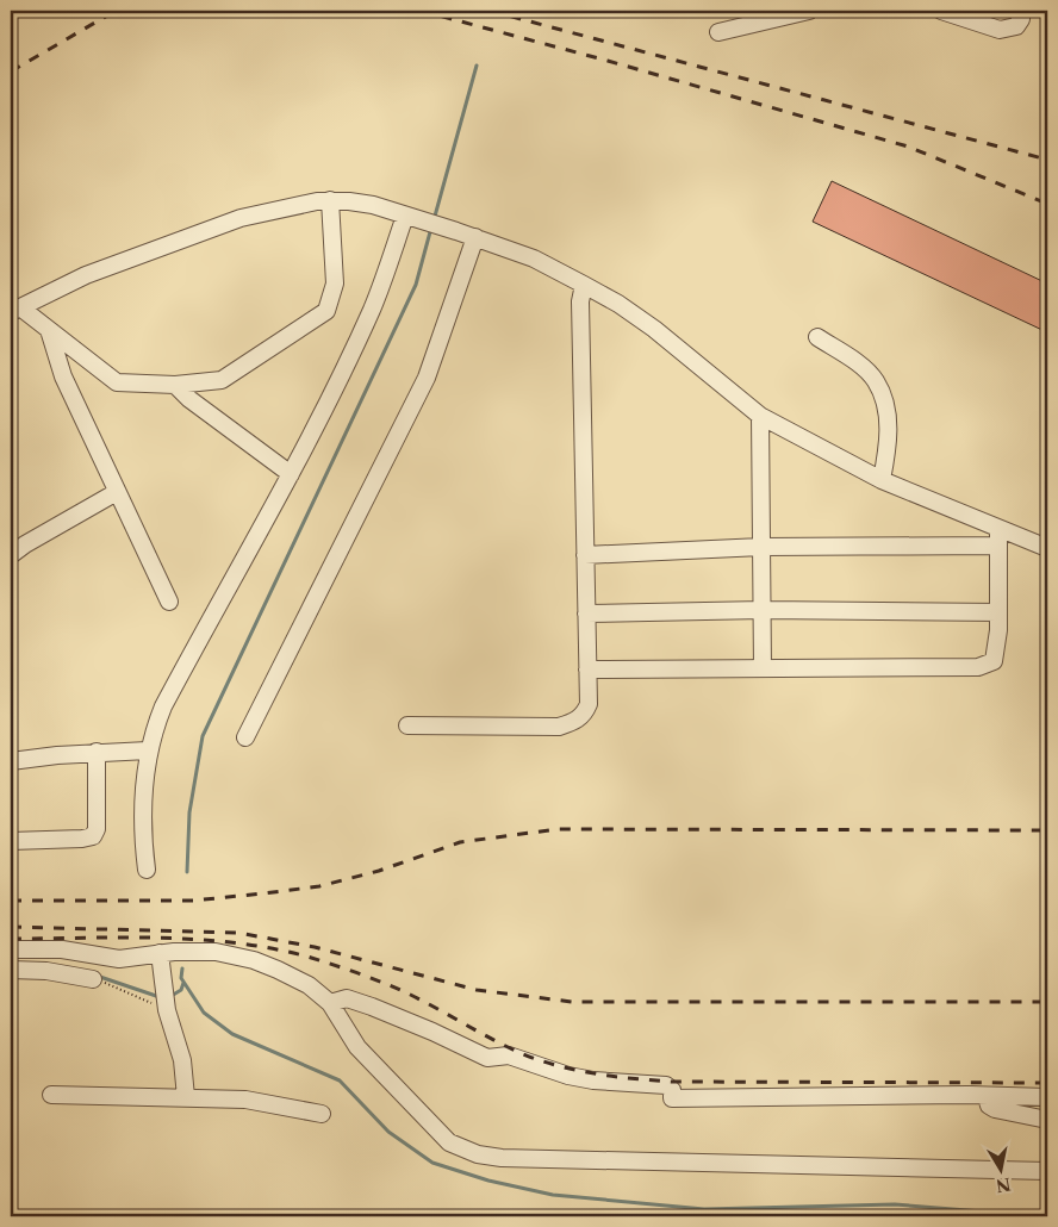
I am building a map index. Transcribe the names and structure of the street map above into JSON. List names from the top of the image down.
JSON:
{
  "north": "bottom"
}
